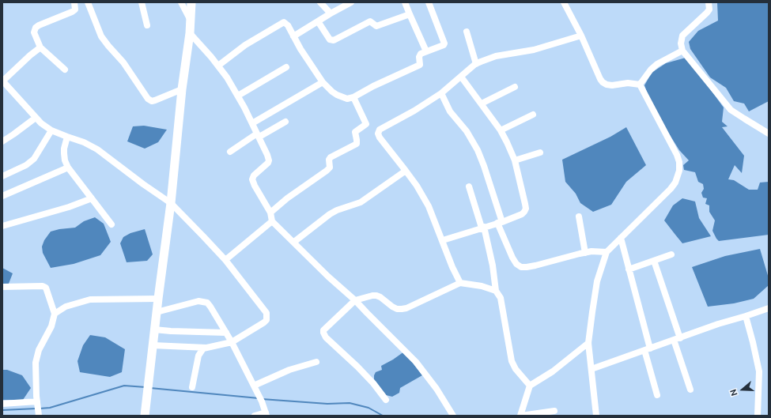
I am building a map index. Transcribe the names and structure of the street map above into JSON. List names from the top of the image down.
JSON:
{
  "north": "left"
}
